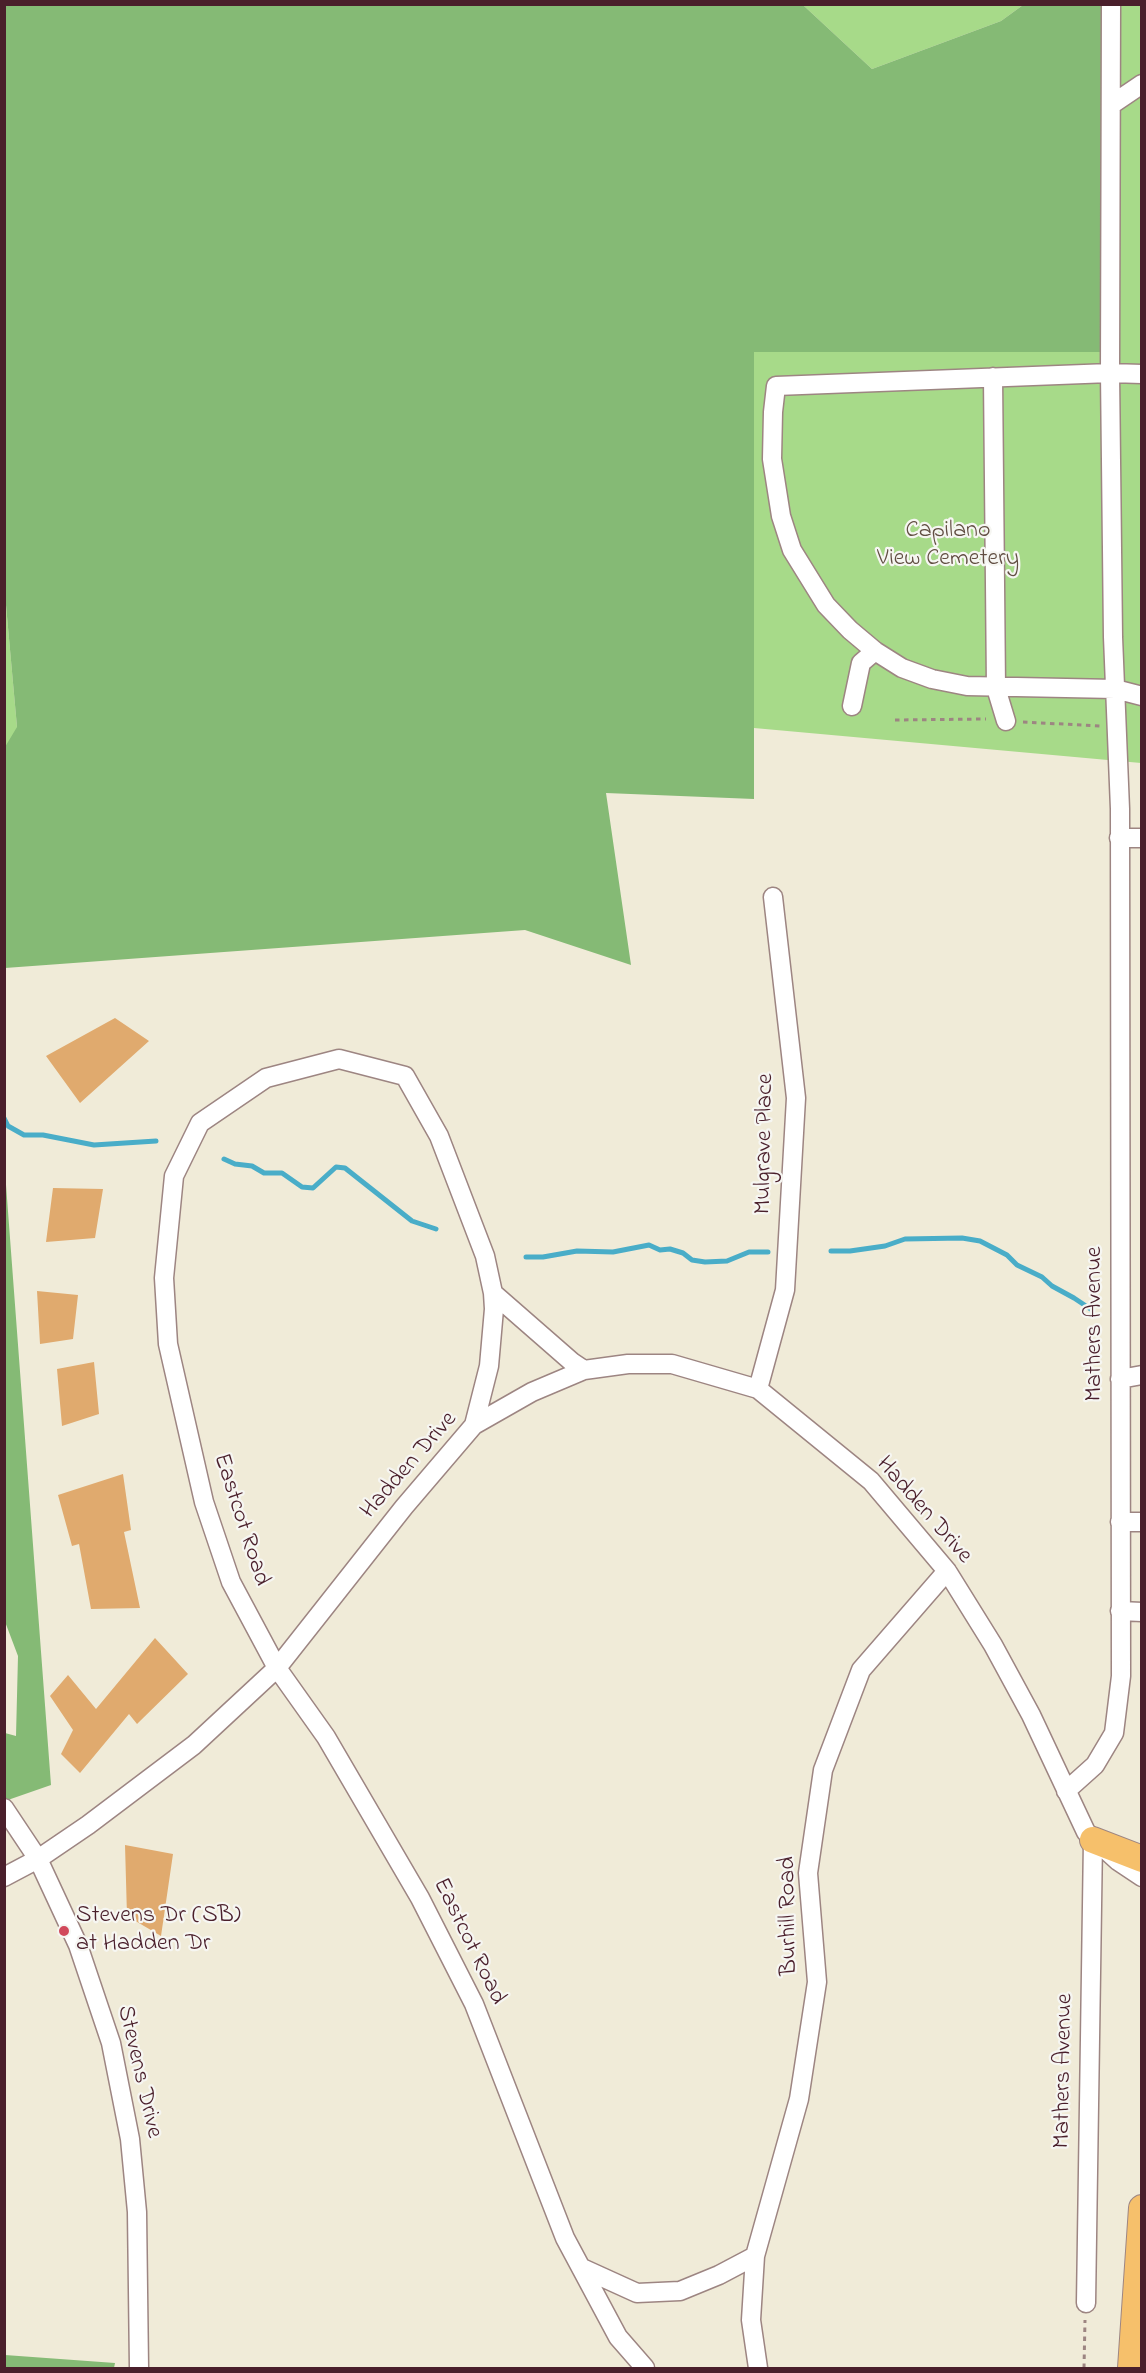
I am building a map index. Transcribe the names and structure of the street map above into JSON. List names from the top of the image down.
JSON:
{
  "streets": {
    "street": [
      "Mulgrave Place",
      "Mathers Avenue",
      "Hadden Drive",
      "Eastcot Road",
      "Burhill Road",
      "Stevens Drive"
    ]
  },
  "crossings": [
    ["Mulgrave Place", "Hadden Drive"],
    ["Mathers Avenue", "Hadden Drive"],
    ["Hadden Drive", "Eastcot Road"],
    ["Hadden Drive", "Burhill Road"],
    ["Hadden Drive", "Stevens Drive"]
  ],
  "parks": ["Capilano View Cemetery"],
  "places": ["Stevens Dr (SB) at Hadden Dr"]
}
